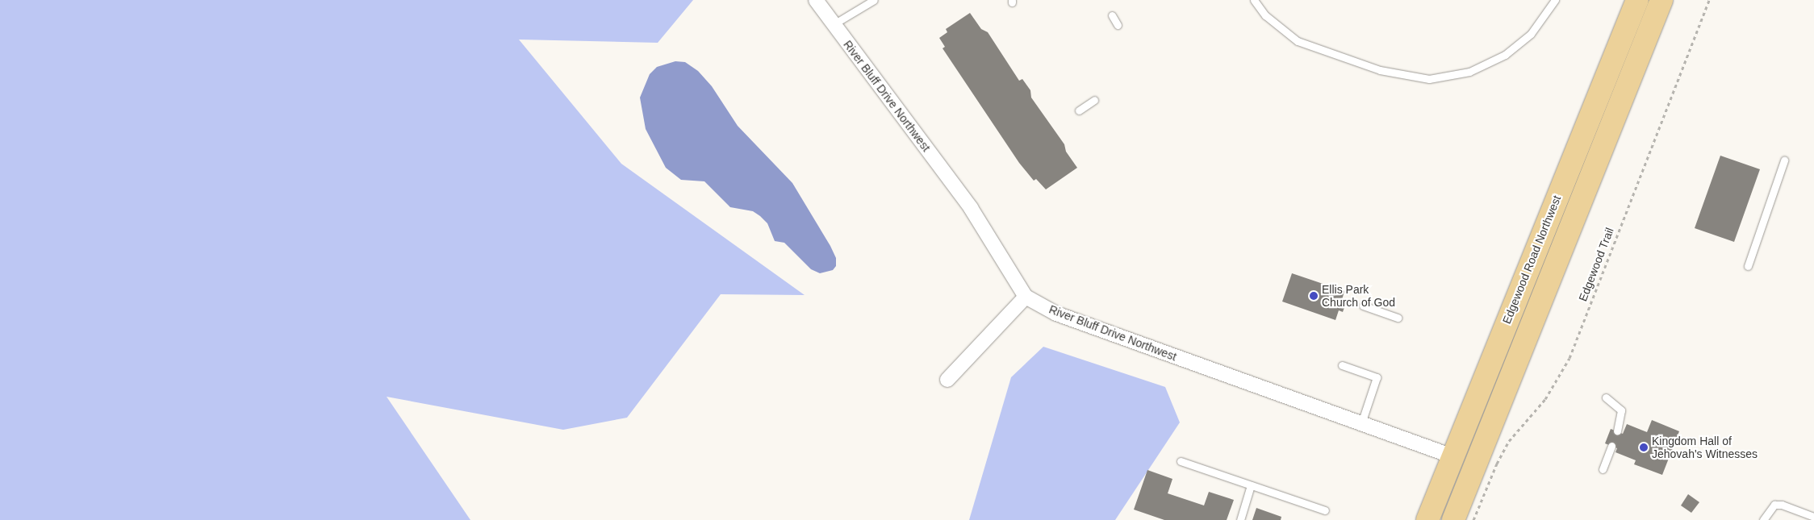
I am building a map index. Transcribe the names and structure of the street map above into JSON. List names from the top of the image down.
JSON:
{
  "streets": {
    "main road": ["Edgewood Road Northwest"],
    "street": ["River Bluff Drive Northwest"],
    "path": ["Edgewood Trail"]
  },
  "crossings": [
    ["River Bluff Drive Northwest", "Edgewood Road Northwest"]
  ],
  "places": ["Ellis Park Church of God", "Kingdom Hall of Jehovah's Witnesses"]
}
